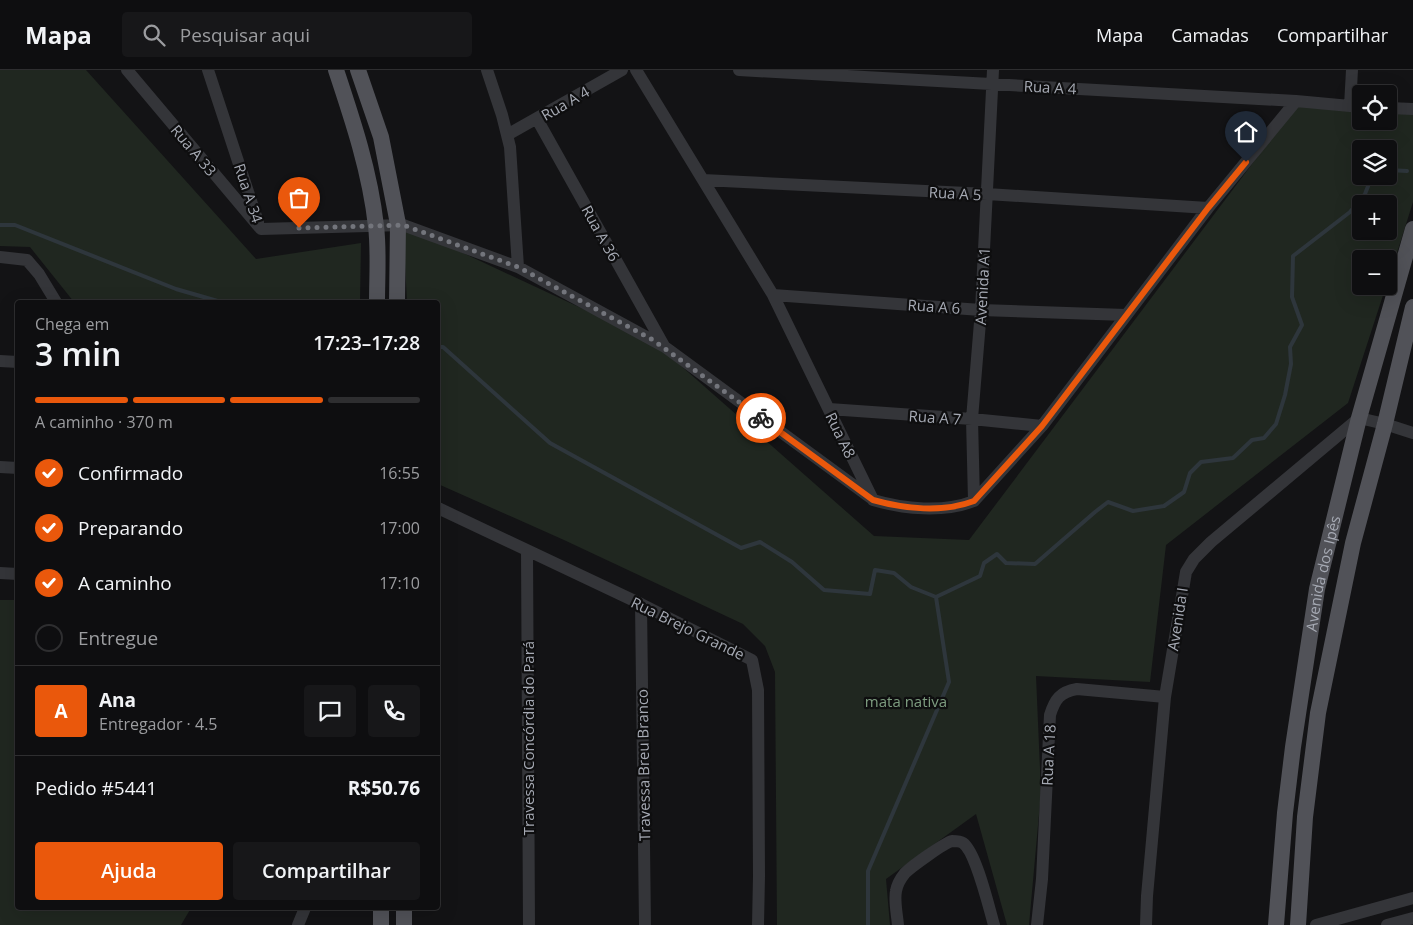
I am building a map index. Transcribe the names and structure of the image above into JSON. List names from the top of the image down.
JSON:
{
  "streets": {
    "main road": ["Avenida dos Ipês"],
    "street": [
      "Rua A 4",
      "Rua A 33",
      "Rua A 34",
      "Rua A 5",
      "Rua A 36",
      "Avenida A1",
      "Rua A 6",
      "Rua A 7",
      "Rua A8",
      "Avenida I",
      "Rua Brejo Grande",
      "Travessa Concórdia do Pará",
      "Rua A 18",
      "Travessa Breu Branco"
    ]
  },
  "crossings": [
    ["Rua A 4", "Rua A 36"],
    ["Rua A 4", "Avenida A1"],
    ["Rua A 33", "Rua A 34"],
    ["Rua A 34", "Rua A 36"],
    ["Rua A 34", "Rua A8"],
    ["Rua A 5", "Avenida A1"],
    ["Rua A 5", "Rua A8"],
    ["Avenida A1", "Rua A 6"],
    ["Avenida A1", "Rua A 7"],
    ["Rua A 6", "Rua A8"],
    ["Rua A 7", "Rua A8"],
    ["Avenida dos Ipês", "Avenida I"],
    ["Avenida I", "Rua A 18"],
    ["Rua Brejo Grande", "Travessa Concórdia do Pará"],
    ["Rua Brejo Grande", "Travessa Breu Branco"]
  ],
  "parks": ["mata nativa"],
  "page": {
    "header": "Mapa",
    "search": "Pesquisar aqui",
    "nav": ["Mapa", "Camadas", "Compartilhar"],
    "map_buttons": ["+", "−"],
    "heading": ["3 min", "Chega em", "17:23–17:28"],
    "panel": [
      "Ana",
      "Entregador · 4.5",
      "Pedido #5441",
      "R$50.76"
    ],
    "bar": "A caminho · 370 m",
    "list": [
      ["Confirmado", "16:55"],
      ["Preparando", "17:00"],
      ["A caminho", "17:10"],
      "Entregue"
    ],
    "round": "A",
    "buttons": ["Ajuda", "Compartilhar"]
  }
}
